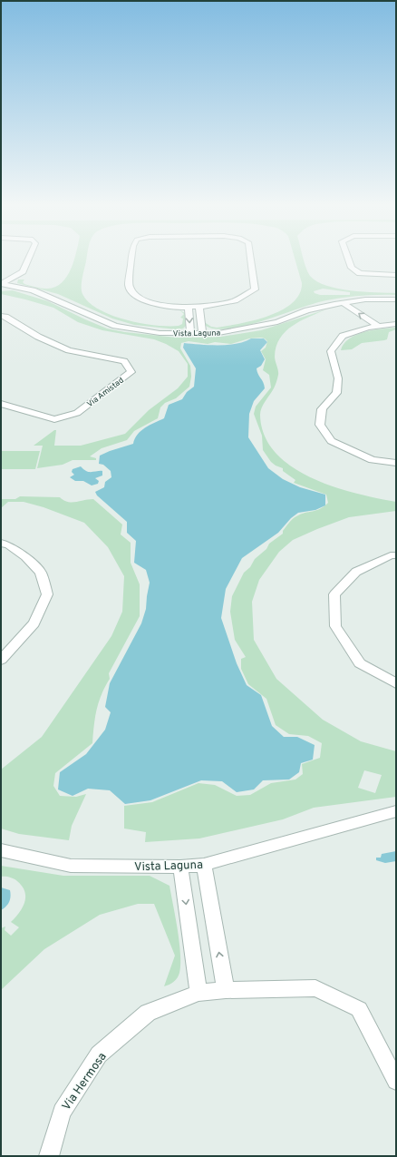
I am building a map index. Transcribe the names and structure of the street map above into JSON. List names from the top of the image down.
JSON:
{
  "streets": {
    "street": ["Vista Laguna", "Via Amistad", "Via Hermosa"]
  }
}
